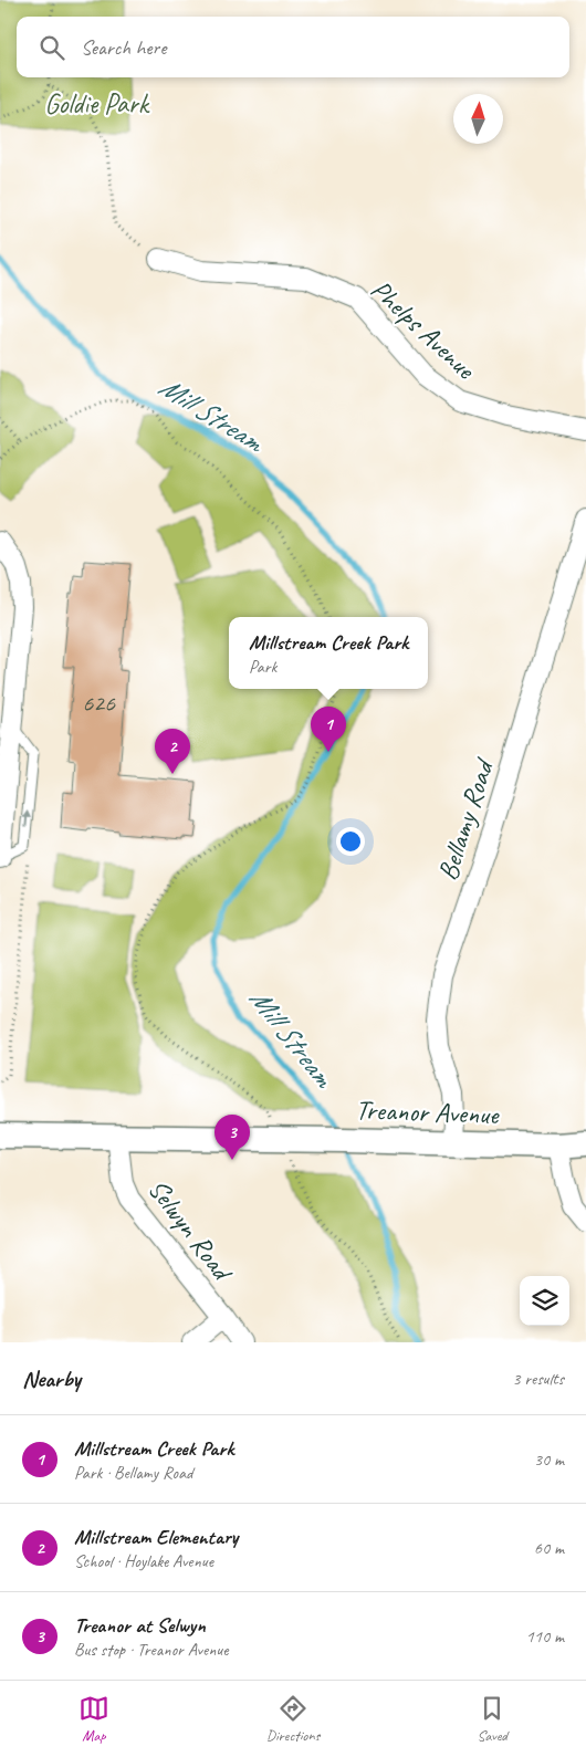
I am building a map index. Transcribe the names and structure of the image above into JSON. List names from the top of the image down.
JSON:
{
  "streets": {
    "street": [
      "Phelps Avenue",
      "Bellamy Road",
      "Treanor Avenue",
      "Selwyn Road"
    ]
  },
  "crossings": [
    ["Bellamy Road", "Treanor Avenue"],
    ["Treanor Avenue", "Selwyn Road"]
  ],
  "water": ["Mill Stream"],
  "parks": ["Goldie Park"],
  "house_numbers": ["626"],
  "north": "top",
  "page": {
    "search": "Search here",
    "popup": ["Millstream Creek Park", "Park"],
    "pins": ["1", "2", "3"],
    "heading": ["Nearby", "3 results"],
    "list": [
      {
        "mark": "1",
        "name": "Millstream Creek Park",
        "note": "Park · Bellamy Road",
        "value": "30 m"
      },
      {
        "mark": "2",
        "name": "Millstream Elementary",
        "note": "School · Hoylake Avenue",
        "value": "60 m"
      },
      {
        "mark": "3",
        "name": "Treanor at Selwyn",
        "note": "Bus stop · Treanor Avenue",
        "value": "110 m"
      }
    ],
    "nav": ["Map", "Directions", "Saved"]
  }
}
